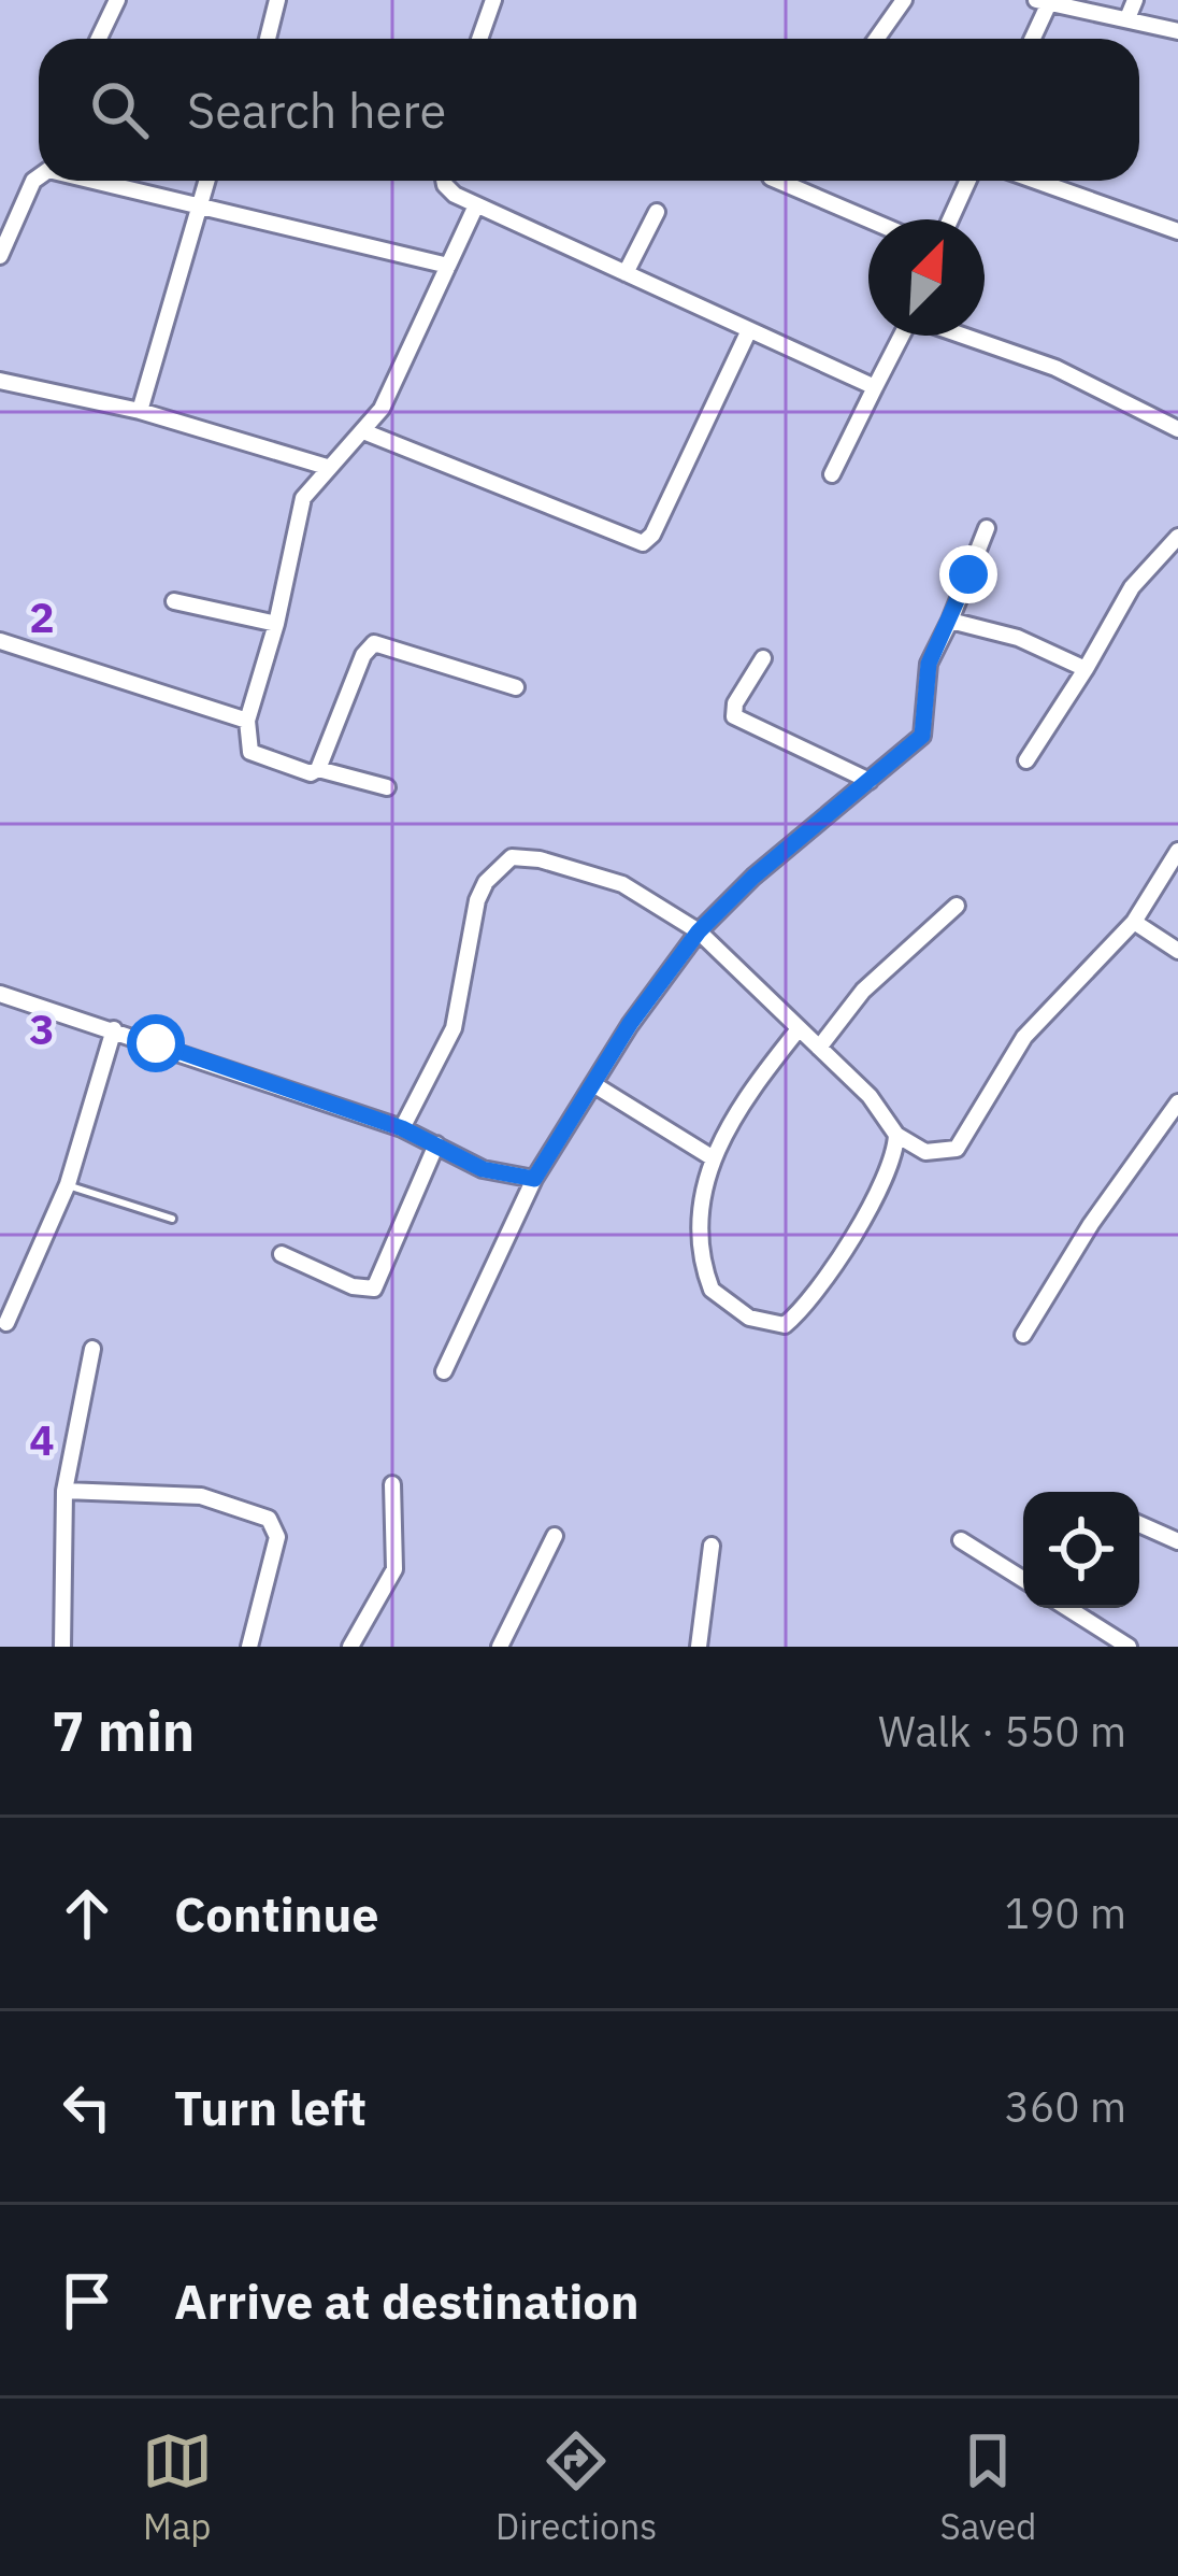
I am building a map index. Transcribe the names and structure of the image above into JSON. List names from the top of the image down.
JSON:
{
  "north": "top right",
  "page": {
    "search": "Search here",
    "heading": ["7 min", "Walk · 550 m"],
    "list": [
      ["Continue", "190 m"],
      ["Turn left", "360 m"],
      "Arrive at destination"
    ],
    "nav": ["Map", "Directions", "Saved"]
  },
  "grid": {
    "rows": ["2", "3", "4"]
  }
}
